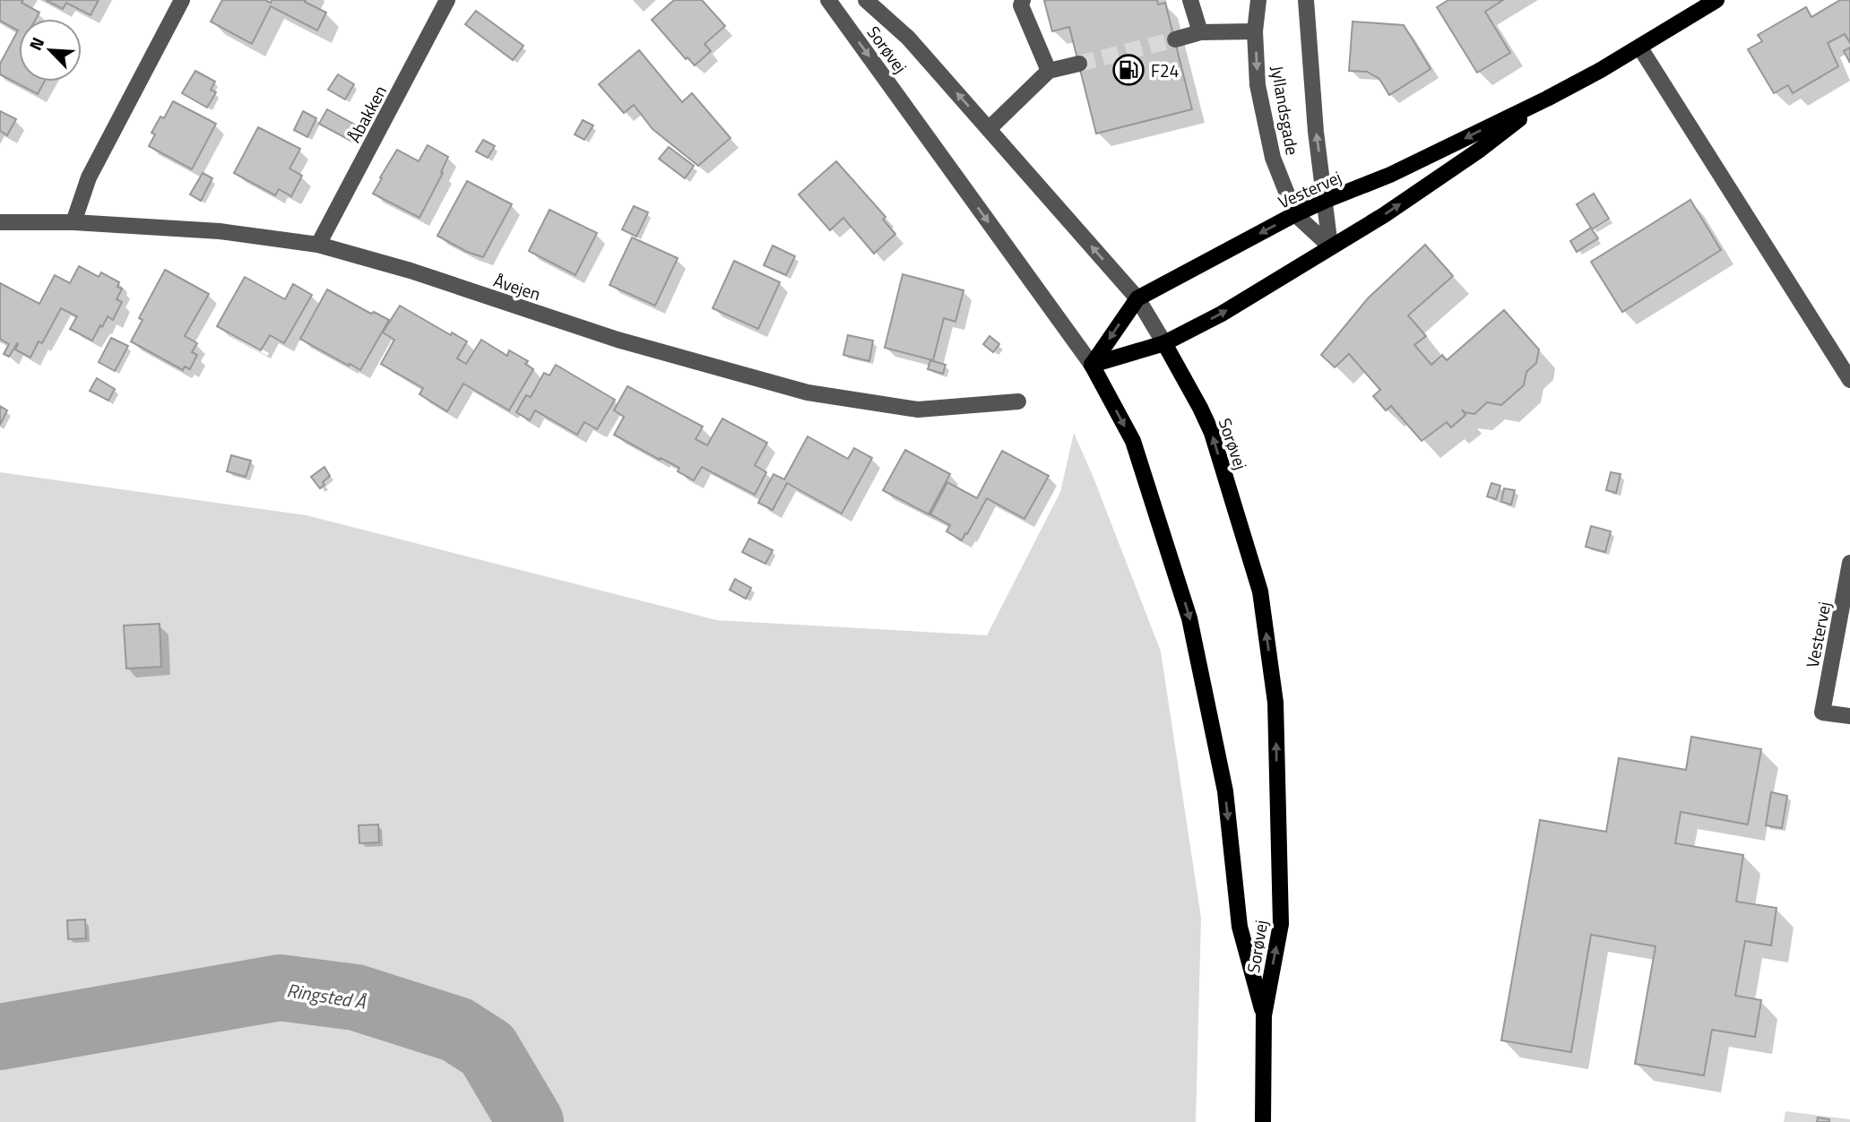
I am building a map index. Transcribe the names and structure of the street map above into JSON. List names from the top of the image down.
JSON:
{
  "streets": {
    "main road": ["Sorøvej", "Vestervej"],
    "street": ["Jyllandsgade", "Åbakken", "Åvejen"]
  },
  "crossings": [
    ["Sorøvej", "Vestervej"],
    ["Jyllandsgade", "Vestervej"],
    ["Åbakken", "Åvejen"]
  ],
  "water": ["Ringsted Å"],
  "places": {
    "fuel station": ["F24"]
  },
  "north": "top left"
}
